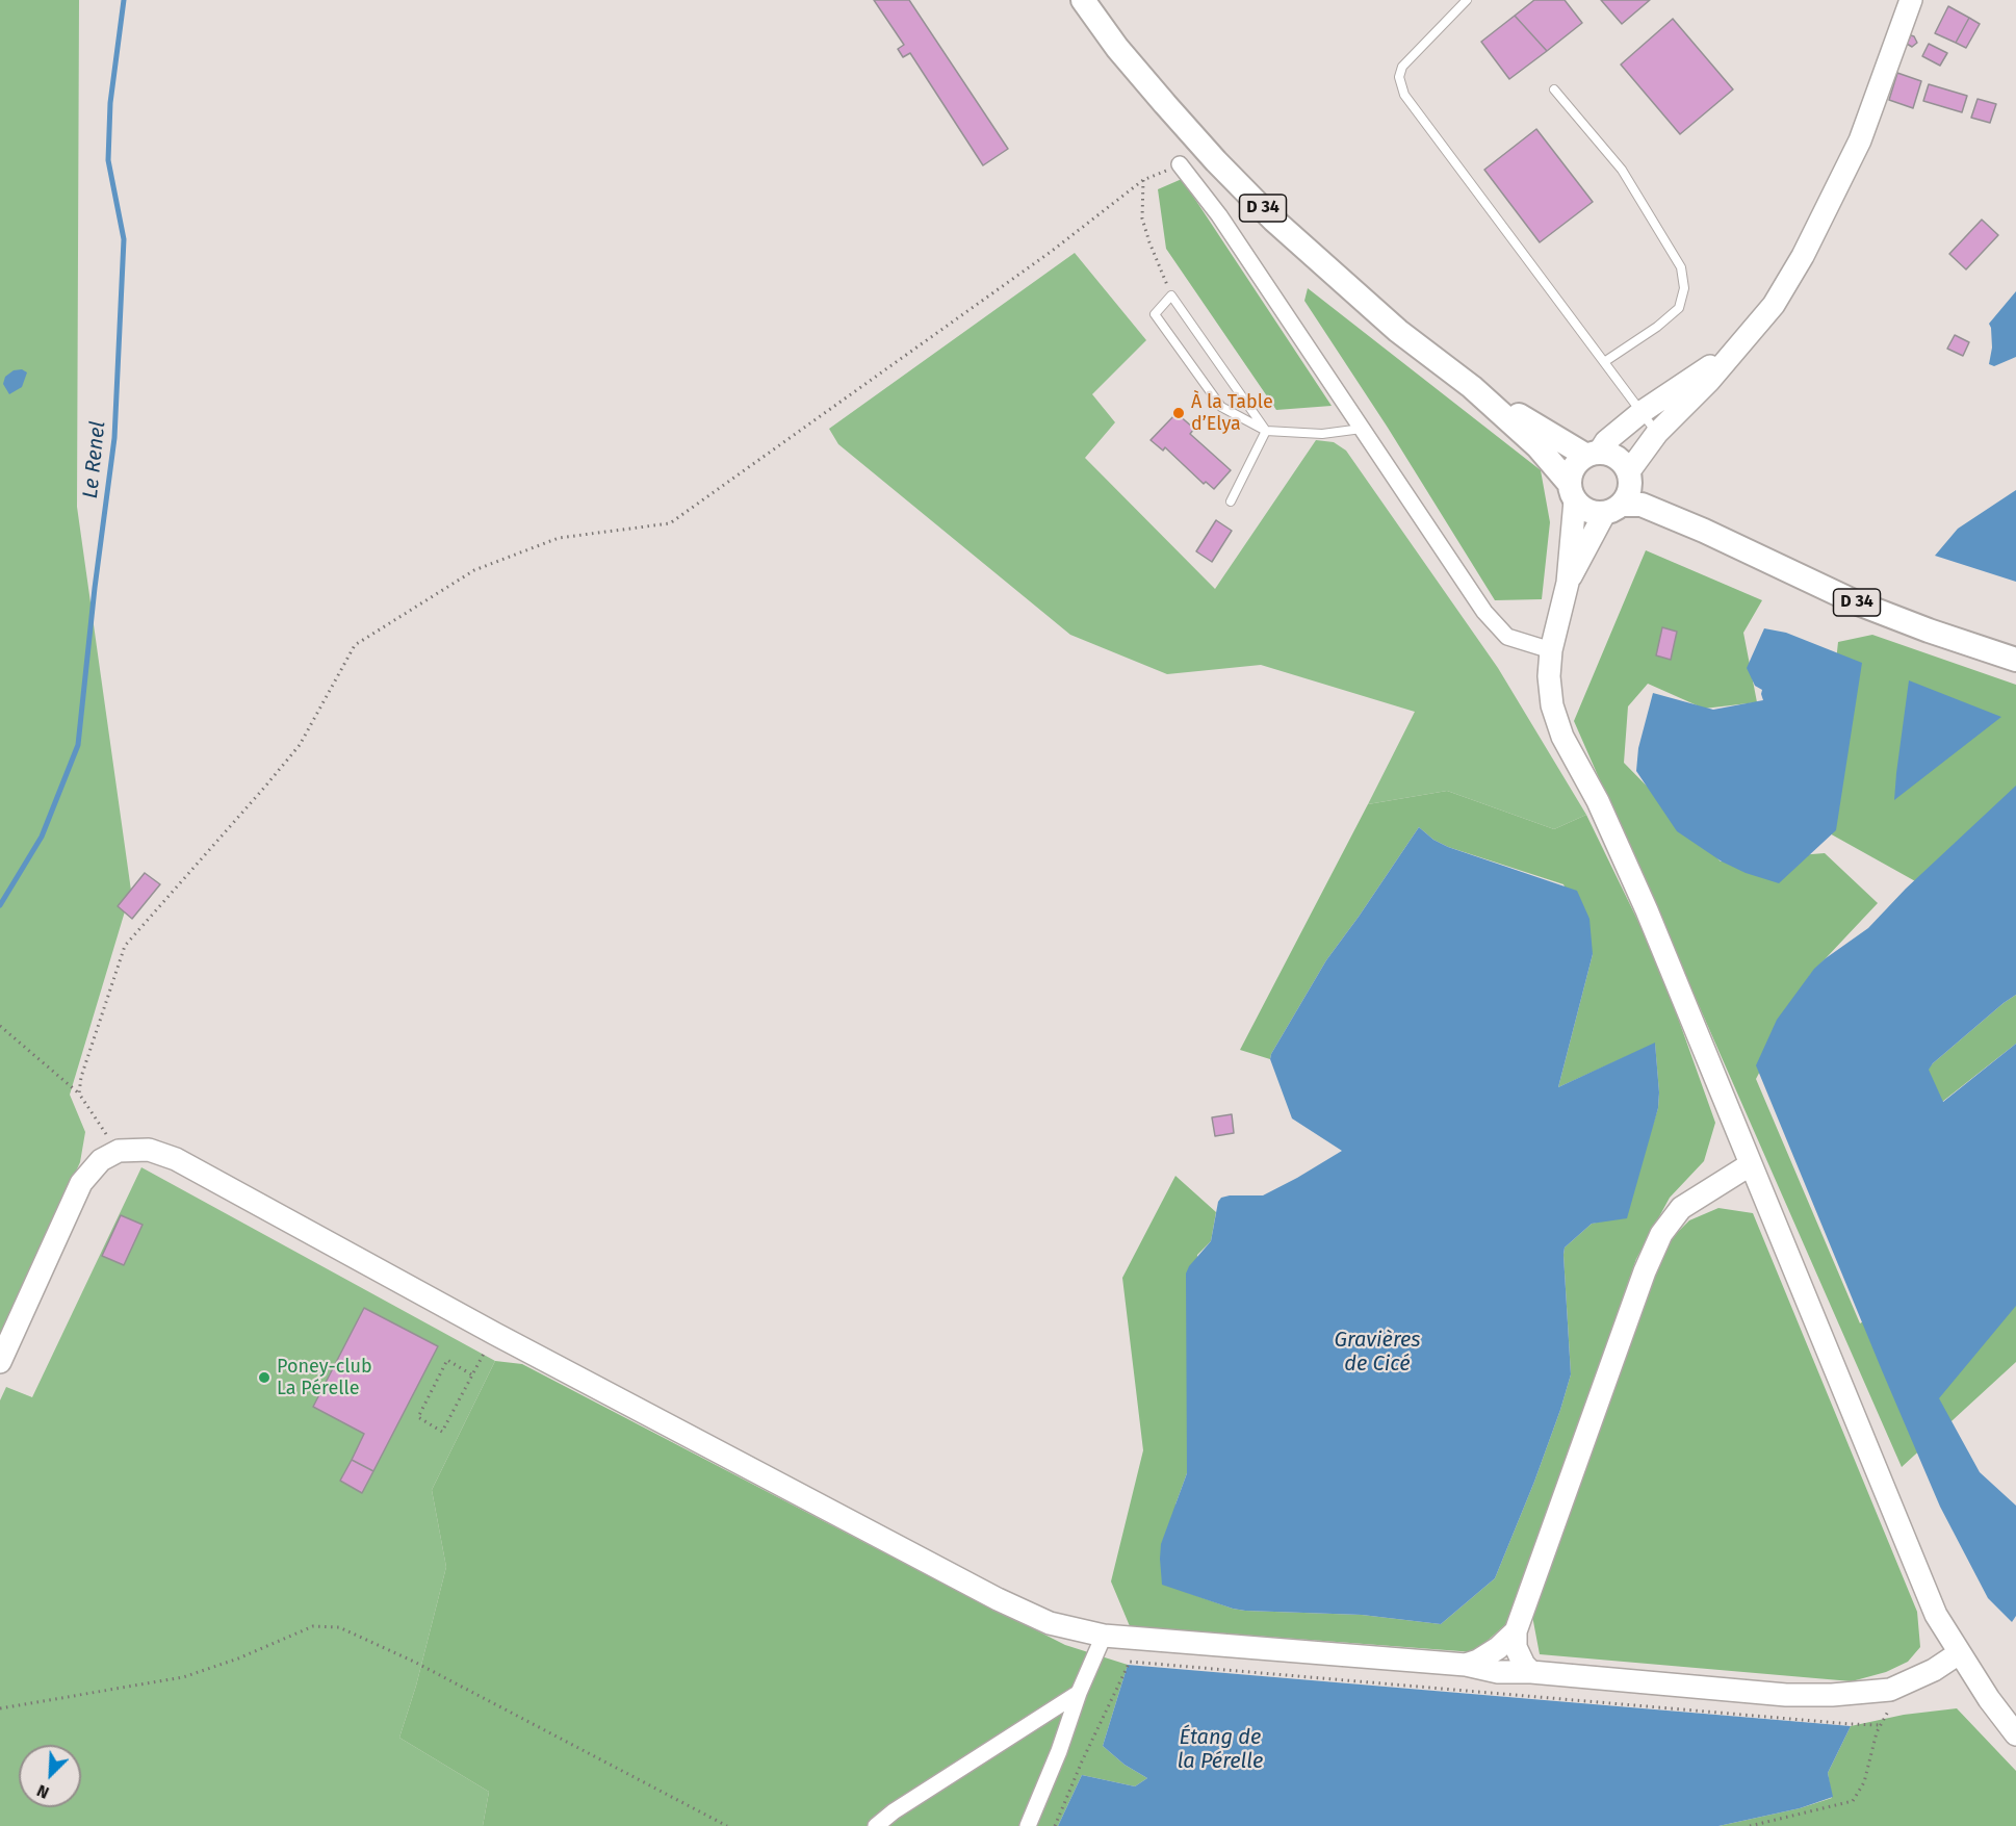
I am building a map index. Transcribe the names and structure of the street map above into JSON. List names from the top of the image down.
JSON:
{
  "streets": {
    "main road": ["D 34"]
  },
  "water": ["Le Renel", "Gravières de Cicé", "Étang de la Pérelle"],
  "places": ["À la Table d’Elya", "Poney-club La Pérelle"],
  "north": "bottom left"
}
